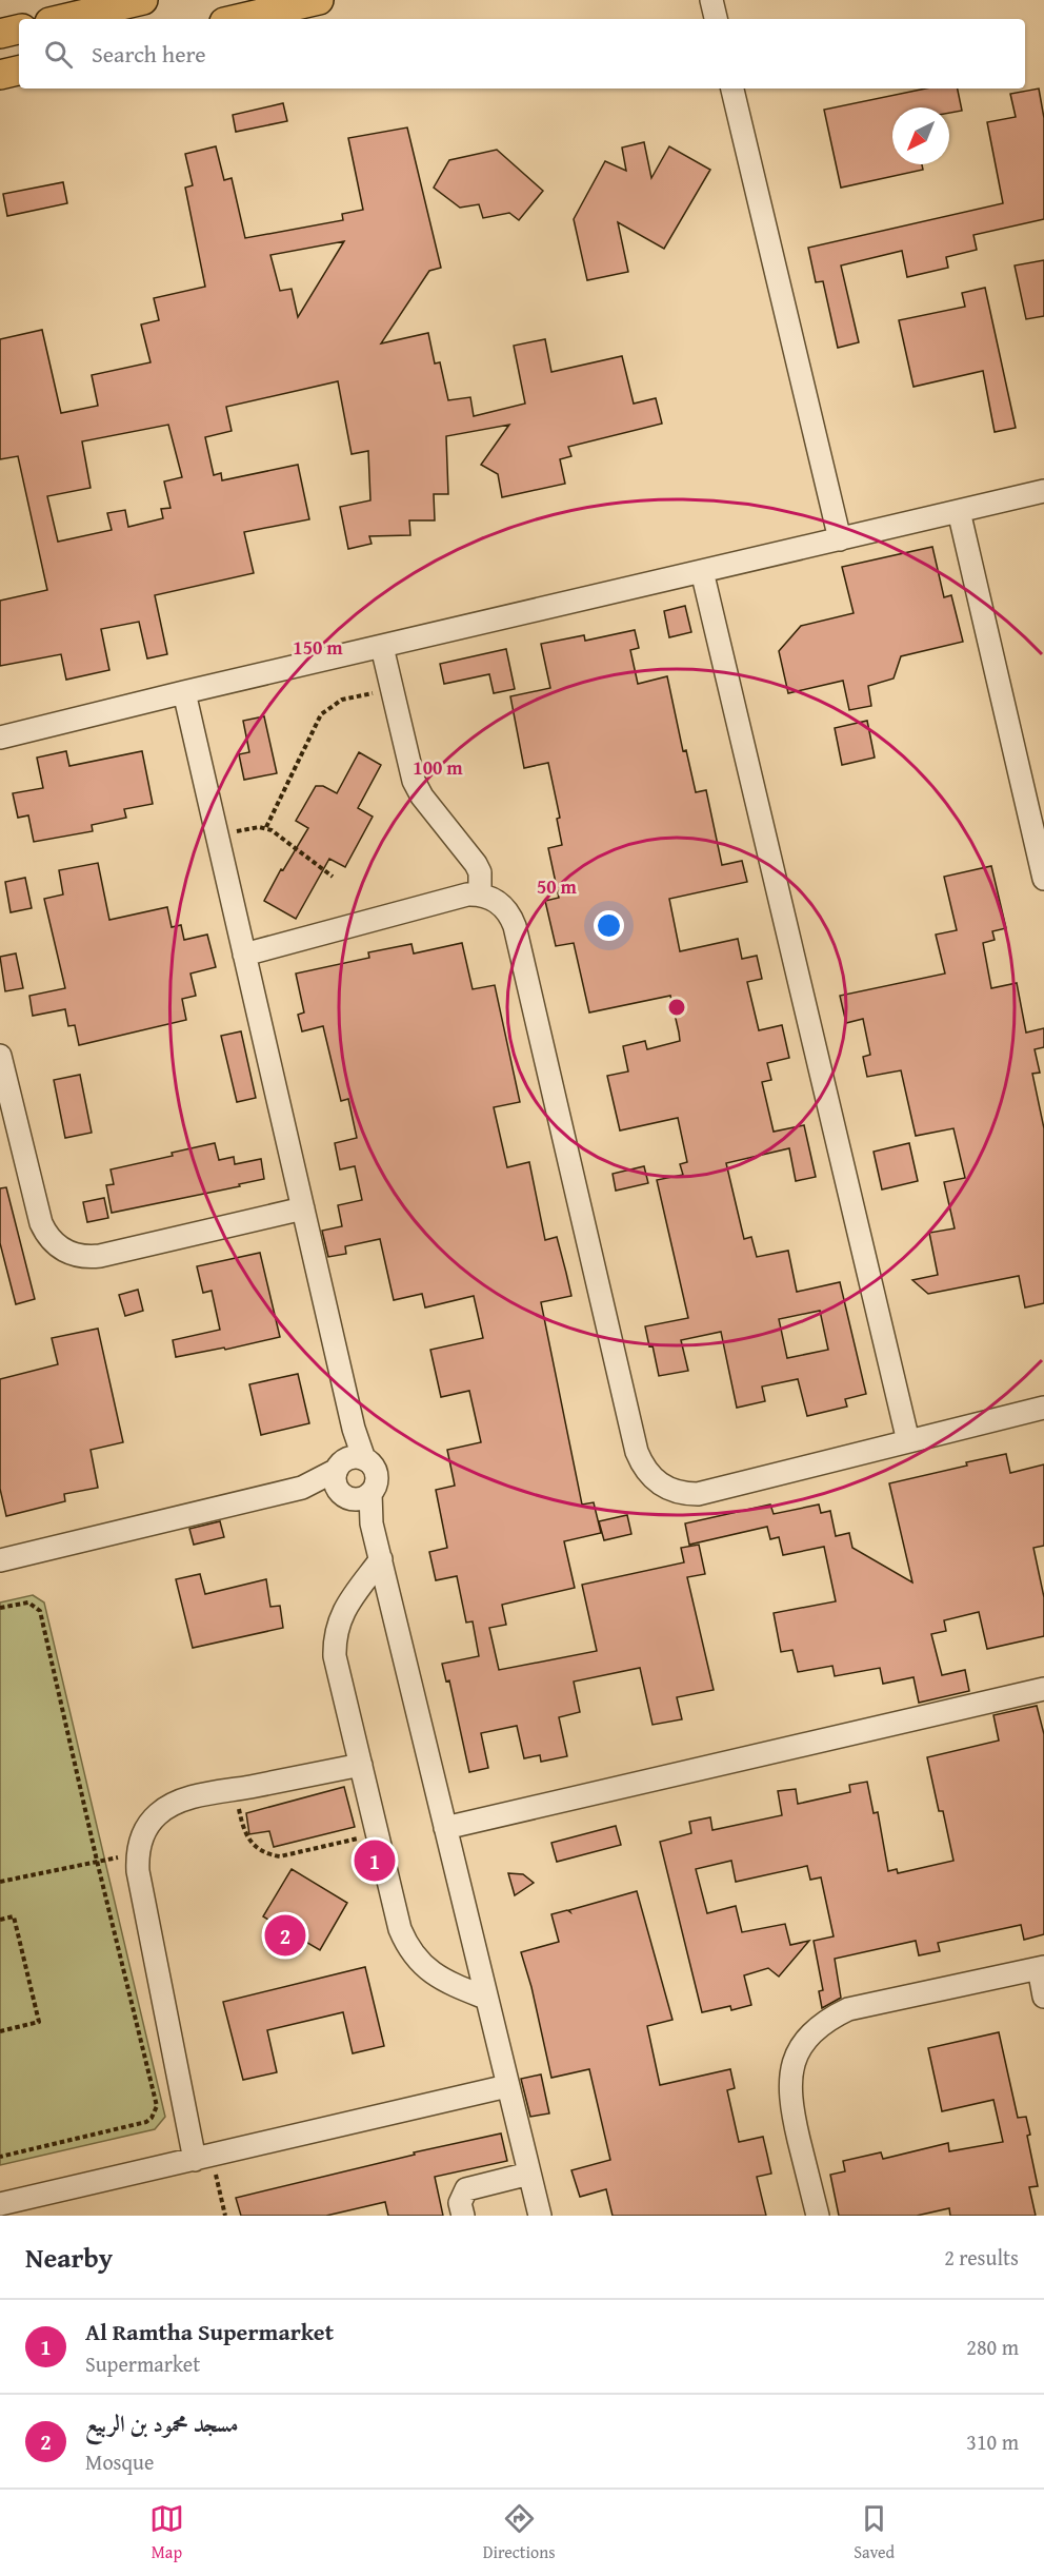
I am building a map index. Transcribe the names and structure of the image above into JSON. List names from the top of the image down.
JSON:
{
  "north": "bottom left",
  "page": {
    "search": "Search here",
    "pins": ["1", "2"],
    "heading": ["Nearby", "2 results"],
    "list": [
      {
        "mark": "1",
        "name": "Al Ramtha Supermarket",
        "note": "Supermarket",
        "value": "280 m"
      },
      {
        "mark": "2",
        "name": "مسجد محمود بن الربيع",
        "note": "Mosque",
        "value": "310 m"
      }
    ],
    "nav": ["Map", "Directions", "Saved"]
  },
  "rings": ["150 m", "100 m", "50 m"]
}
